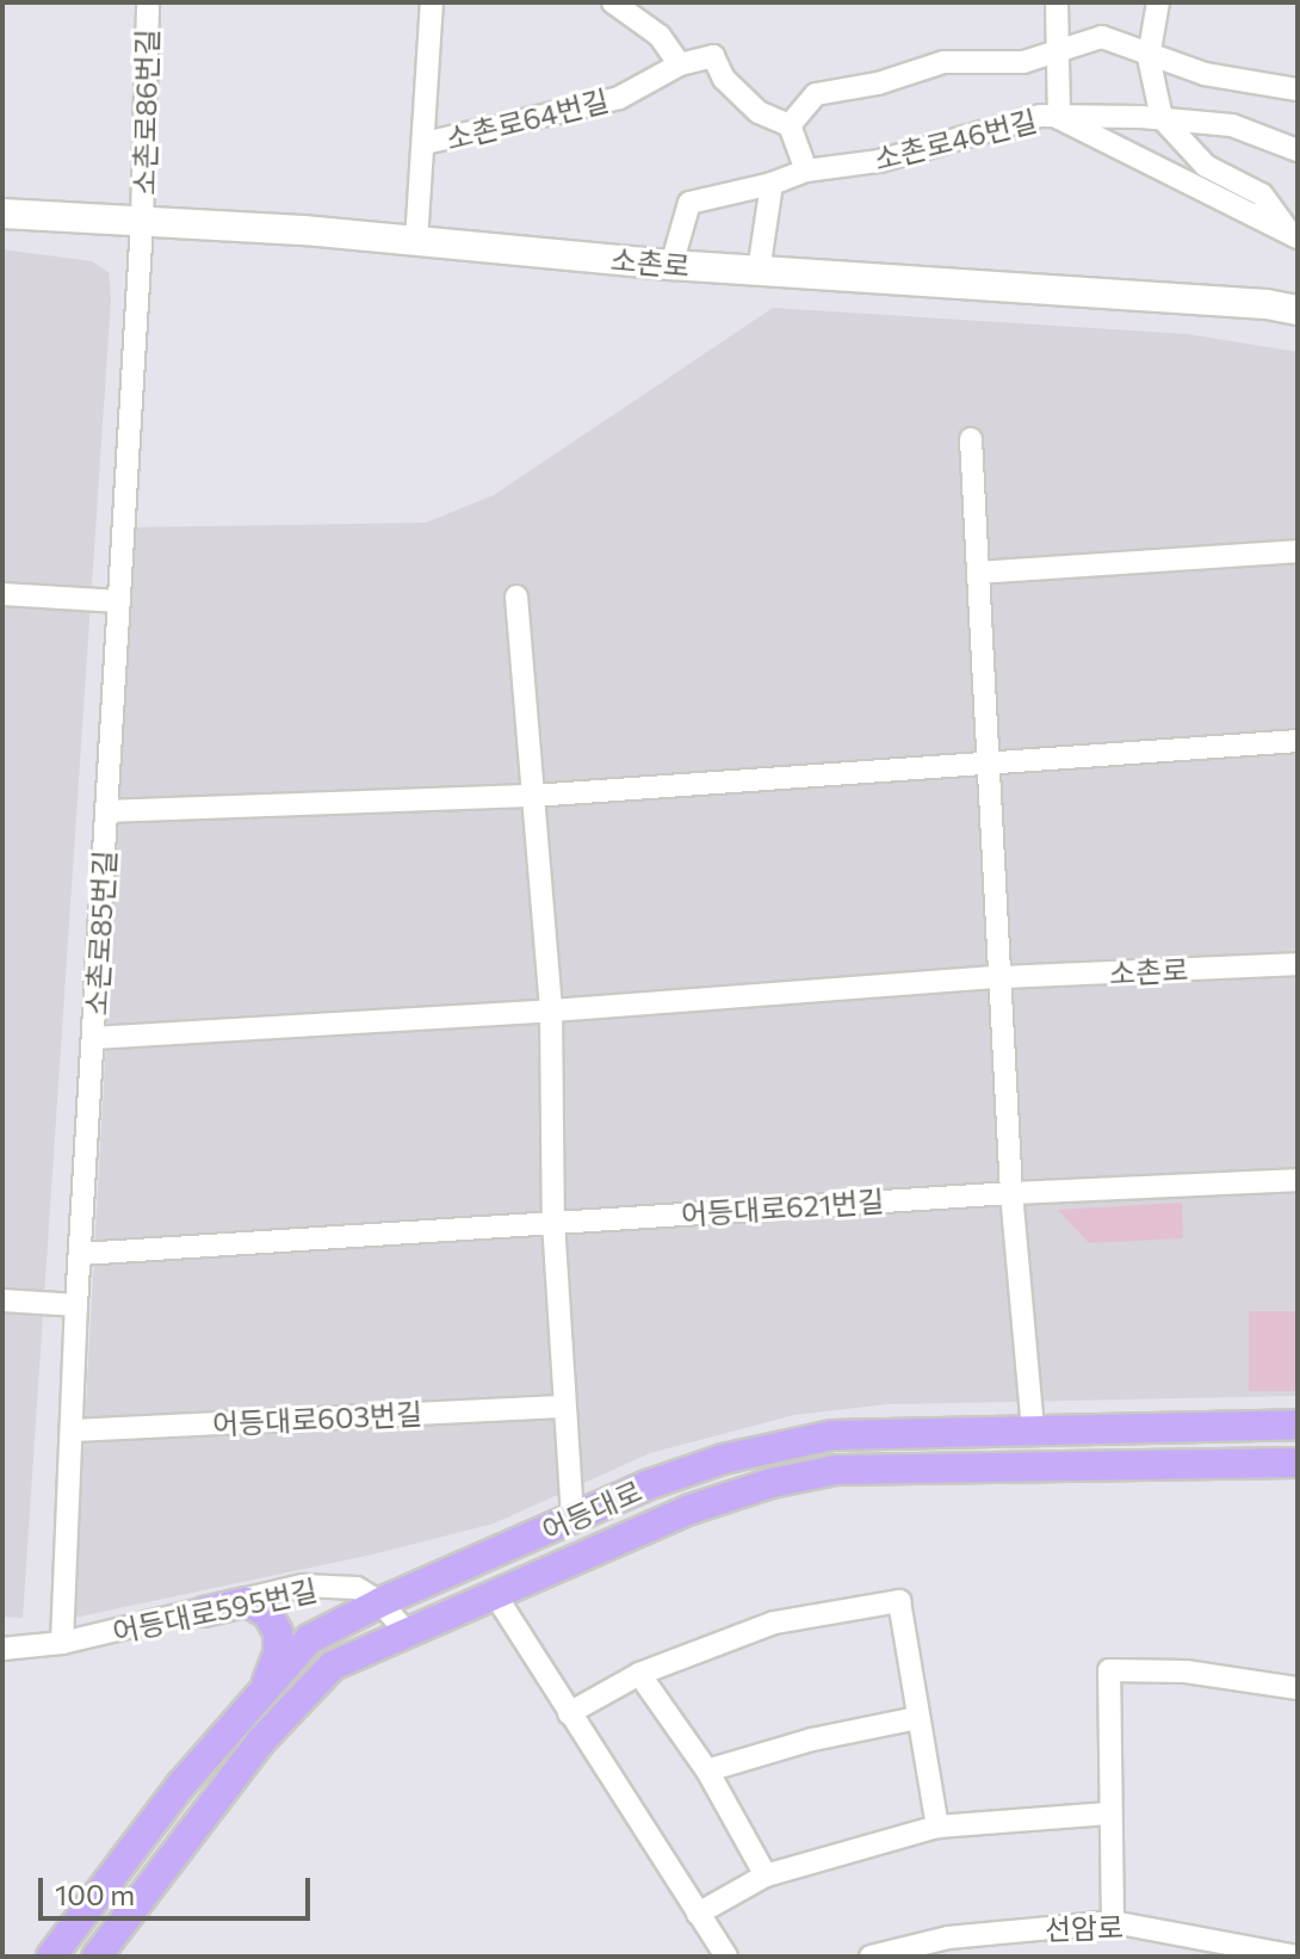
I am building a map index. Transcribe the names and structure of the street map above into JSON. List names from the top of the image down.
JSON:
{
  "streets": {
    "main road": ["어등대로"],
    "street": [
      "소촌로86번길",
      "소촌로64번길",
      "소촌로46번길",
      "소촌로",
      "소촌로85번길",
      "어등대로621번길",
      "어등대로603번길",
      "어등대로595번길",
      "선암로"
    ]
  },
  "crossings": [
    ["소촌로86번길", "소촌로"],
    ["소촌로86번길", "소촌로85번길"],
    ["소촌로", "소촌로85번길"],
    ["소촌로85번길", "어등대로621번길"],
    ["소촌로85번길", "어등대로603번길"],
    ["소촌로85번길", "어등대로595번길"],
    ["어등대로", "어등대로595번길"]
  ],
  "scale_bar": "100 m"
}
